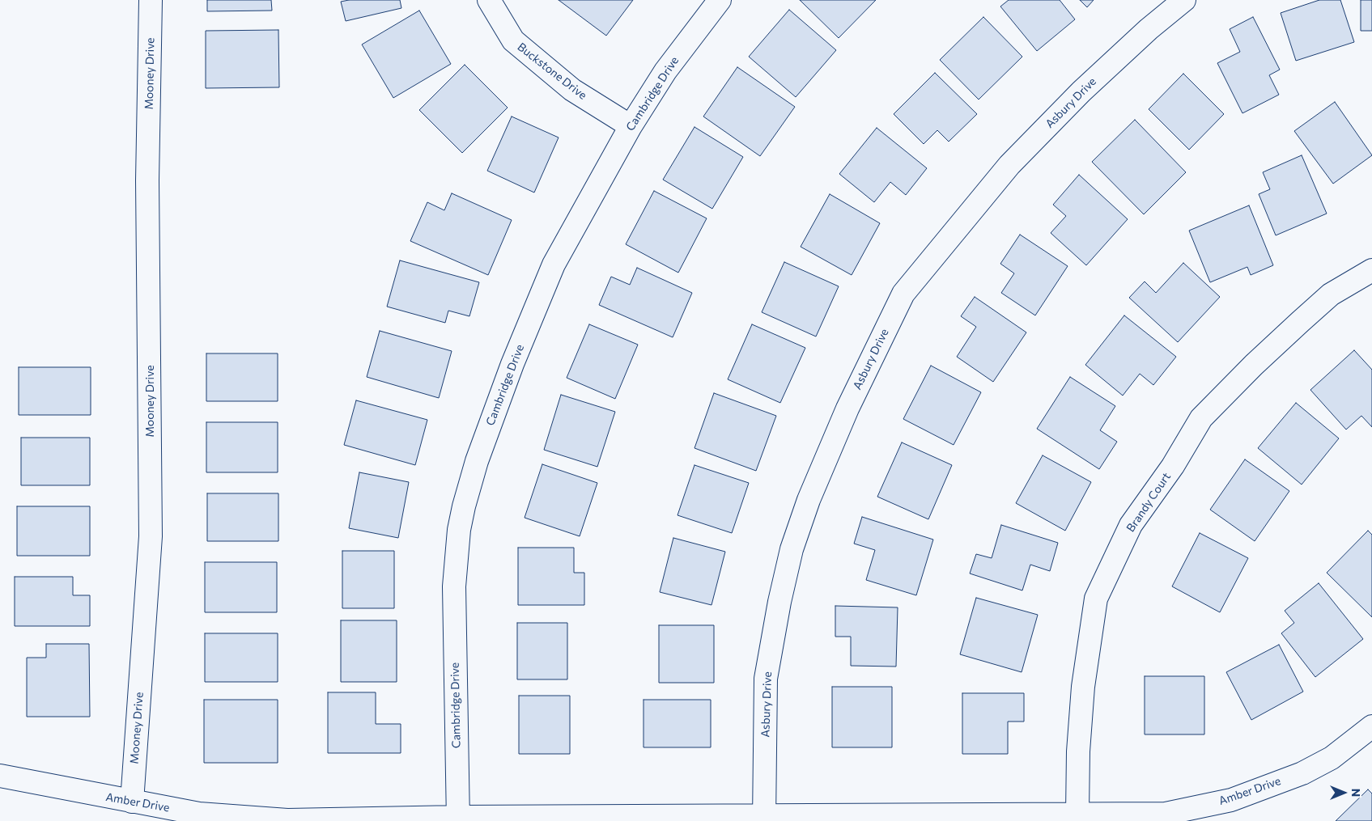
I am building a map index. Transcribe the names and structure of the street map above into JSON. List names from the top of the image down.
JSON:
{
  "streets": {
    "street": [
      "Buckstone Drive",
      "Mooney Drive",
      "Cambridge Drive",
      "Asbury Drive",
      "Brandy Court",
      "Amber Drive"
    ]
  },
  "crossings": [
    ["Buckstone Drive", "Cambridge Drive"],
    ["Mooney Drive", "Amber Drive"],
    ["Cambridge Drive", "Amber Drive"],
    ["Asbury Drive", "Amber Drive"],
    ["Brandy Court", "Amber Drive"]
  ],
  "north": "right"
}
